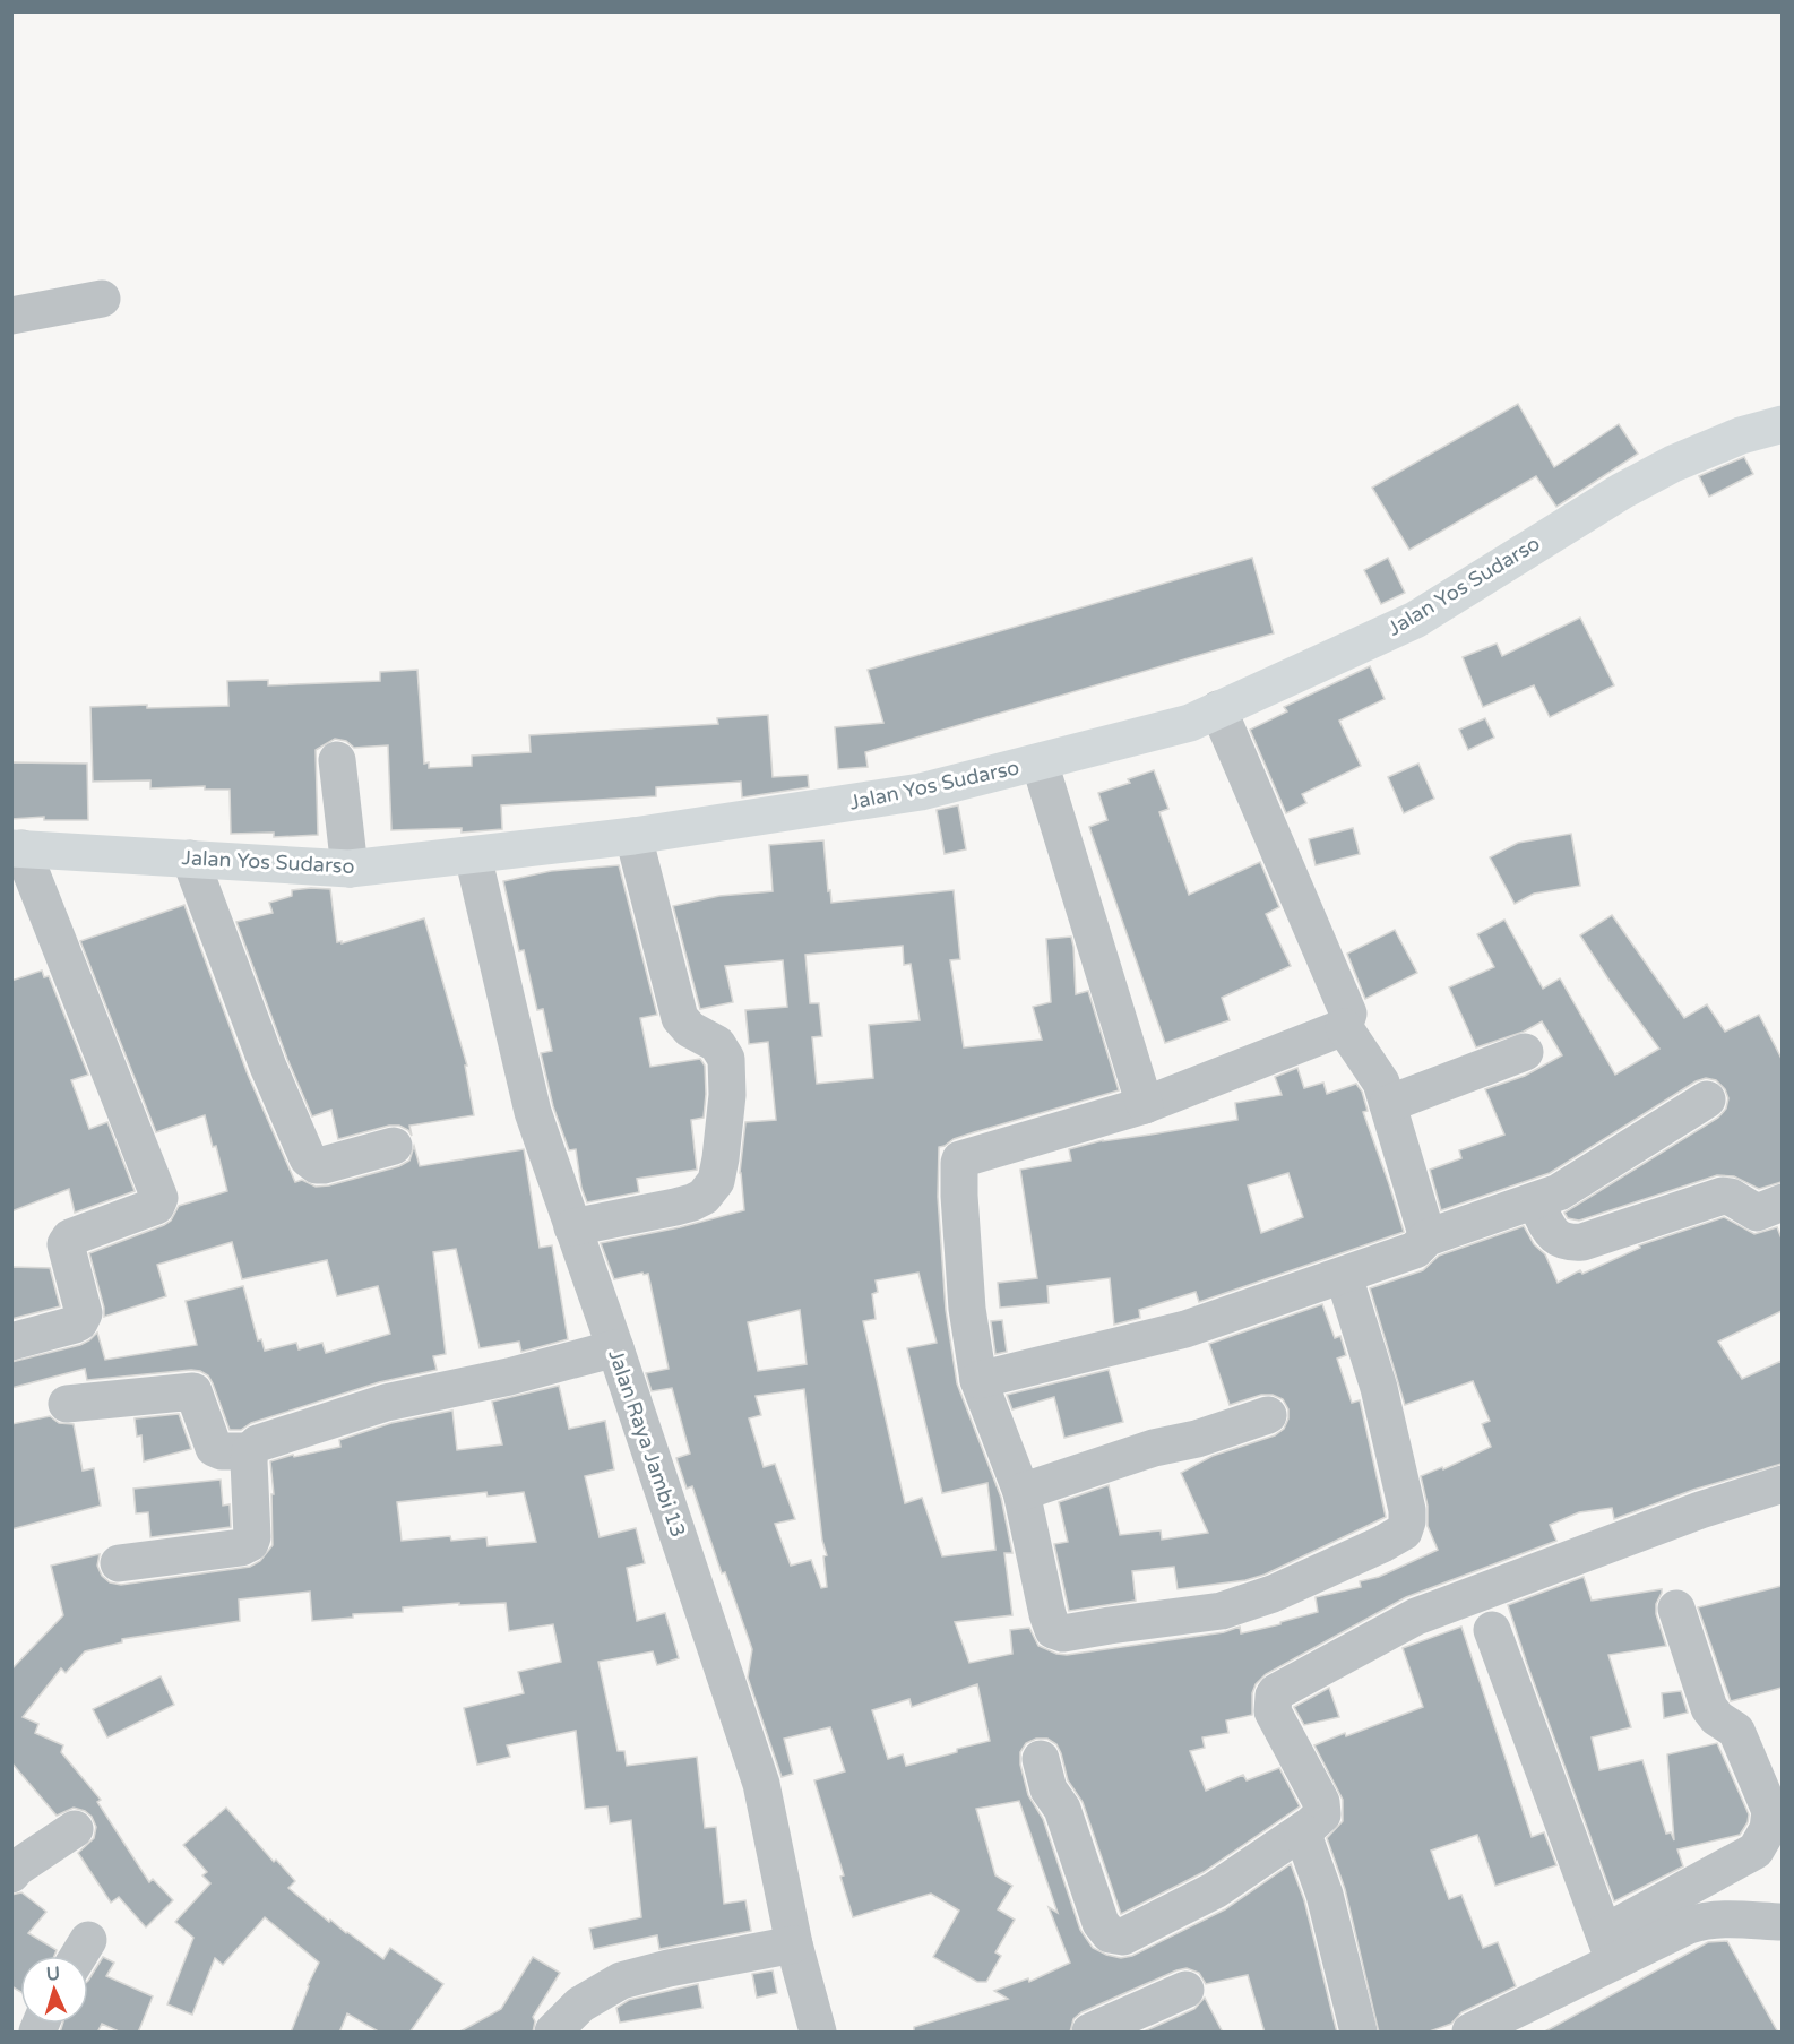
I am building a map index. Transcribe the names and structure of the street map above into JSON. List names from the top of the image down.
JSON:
{
  "streets": {
    "highway": ["Jalan Yos Sudarso"],
    "street": ["Jalan Raya Jambi 13"]
  },
  "crossings": [
    ["Jalan Yos Sudarso", "Jalan Raya Jambi 13"]
  ],
  "north": "top"
}
